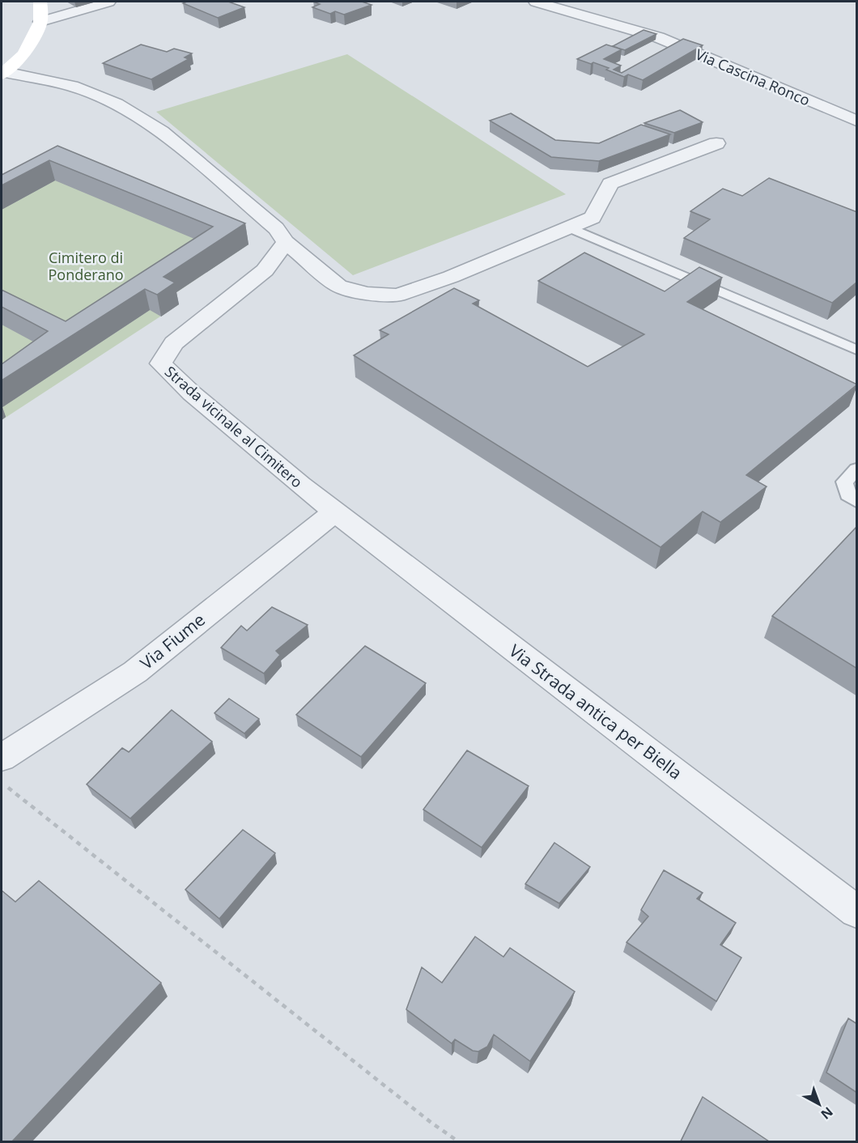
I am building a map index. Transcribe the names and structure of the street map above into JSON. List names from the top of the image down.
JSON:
{
  "streets": {
    "street": [
      "Via Cascina Ronco",
      "Strada vicinale al Cimitero",
      "Via Fiume",
      "Via Strada antica per Biella"
    ]
  },
  "crossings": [
    ["Strada vicinale al Cimitero", "Via Fiume"],
    ["Strada vicinale al Cimitero", "Via Strada antica per Biella"],
    ["Via Fiume", "Via Strada antica per Biella"]
  ],
  "parks": ["Cimitero di Ponderano"],
  "north": "bottom right"
}
